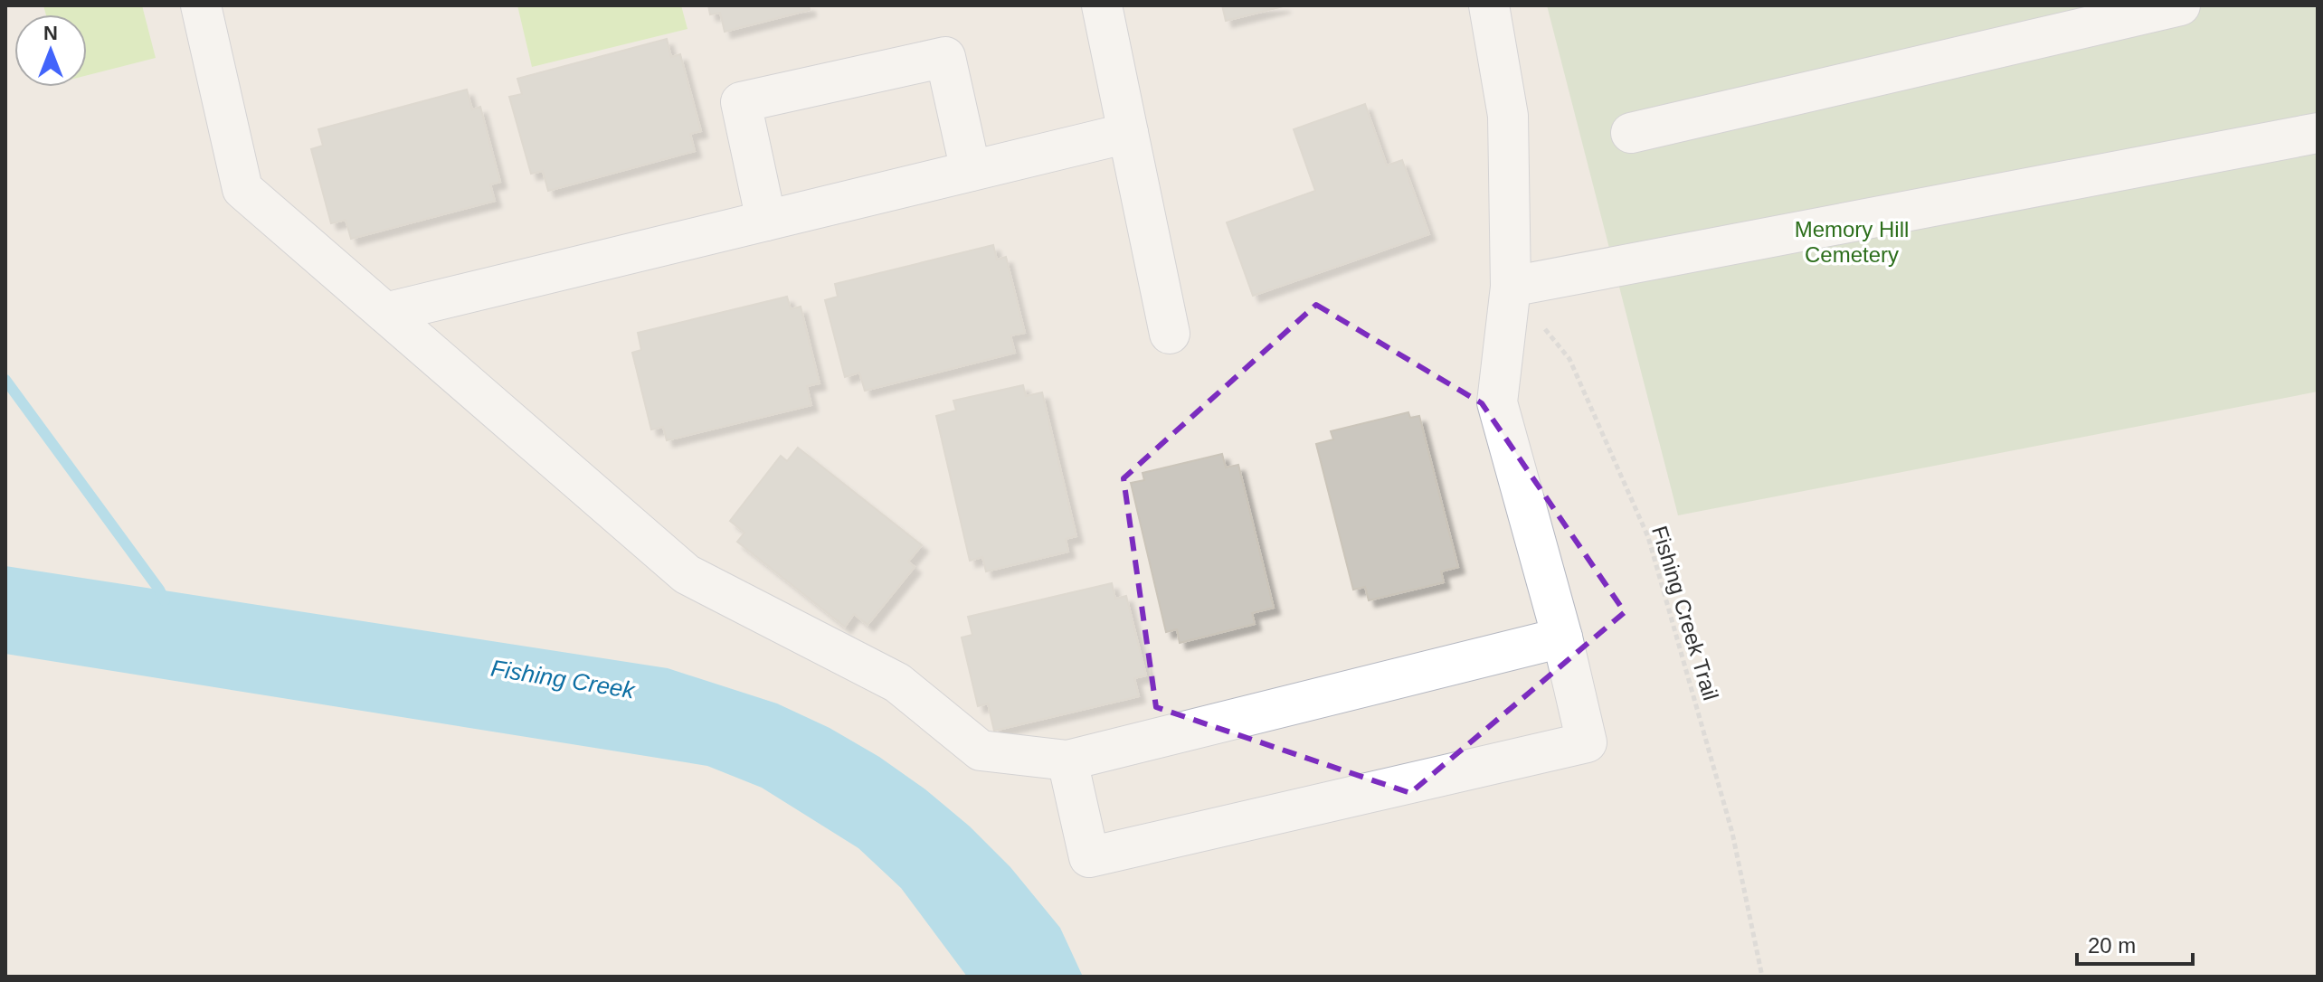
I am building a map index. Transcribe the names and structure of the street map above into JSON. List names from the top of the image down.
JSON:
{
  "streets": {
    "path": ["Fishing Creek Trail"]
  },
  "water": ["Fishing Creek"],
  "parks": ["Memory Hill Cemetery"],
  "scale_bar": "20 m",
  "north": "top"
}
